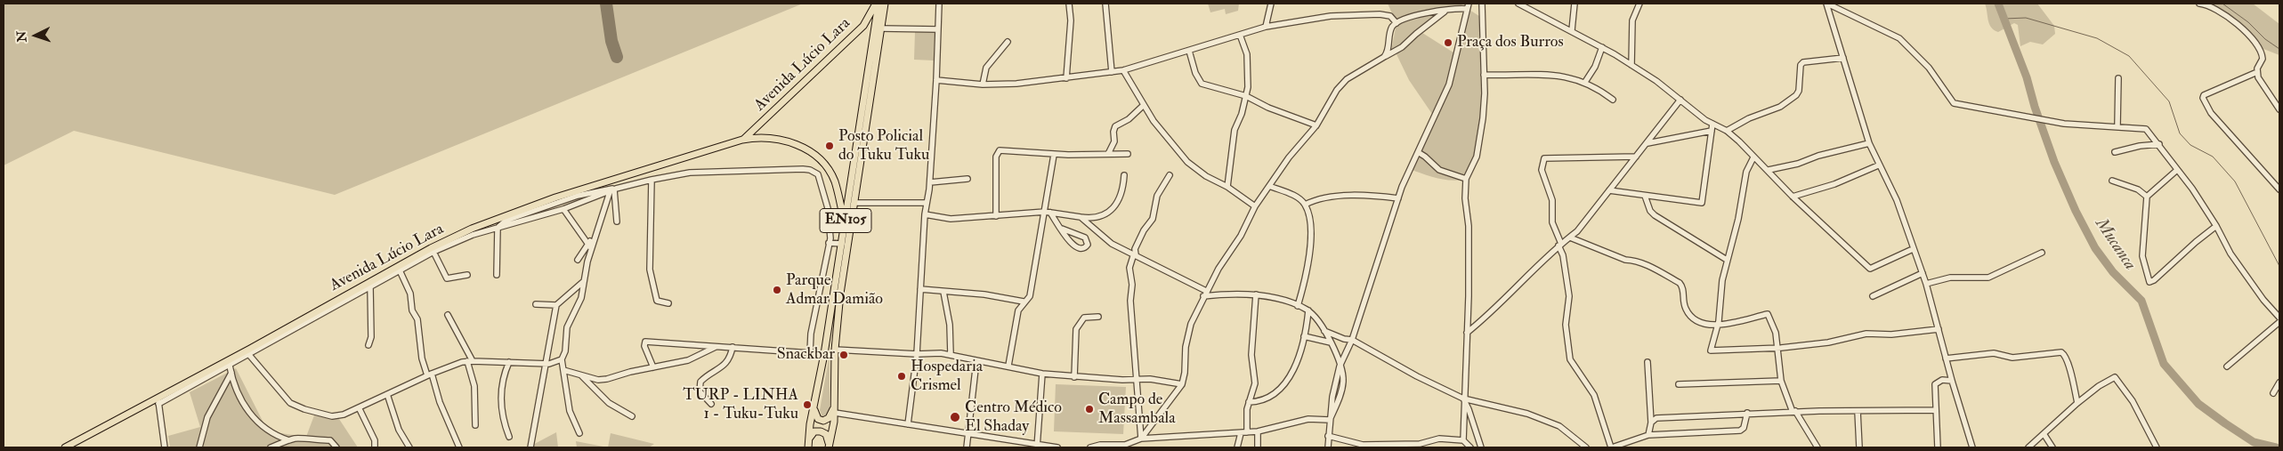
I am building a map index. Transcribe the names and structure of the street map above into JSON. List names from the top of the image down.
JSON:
{
  "streets": {
    "main road": ["Avenida Lúcio Lara", "EN105"]
  },
  "crossings": [
    ["Avenida Lúcio Lara", "EN105"]
  ],
  "water": ["Mucanca"],
  "places": [
    "Praça dos Burros",
    "Posto Policial do Tuku Tuku",
    "Parque Admar Damião",
    "Snackbar",
    "Hospedaria Crismel",
    "TURP - LINHA 1 - Tuku-Tuku",
    "Campo de Massambala",
    "Centro Médico El Shaday"
  ],
  "north": "left"
}
